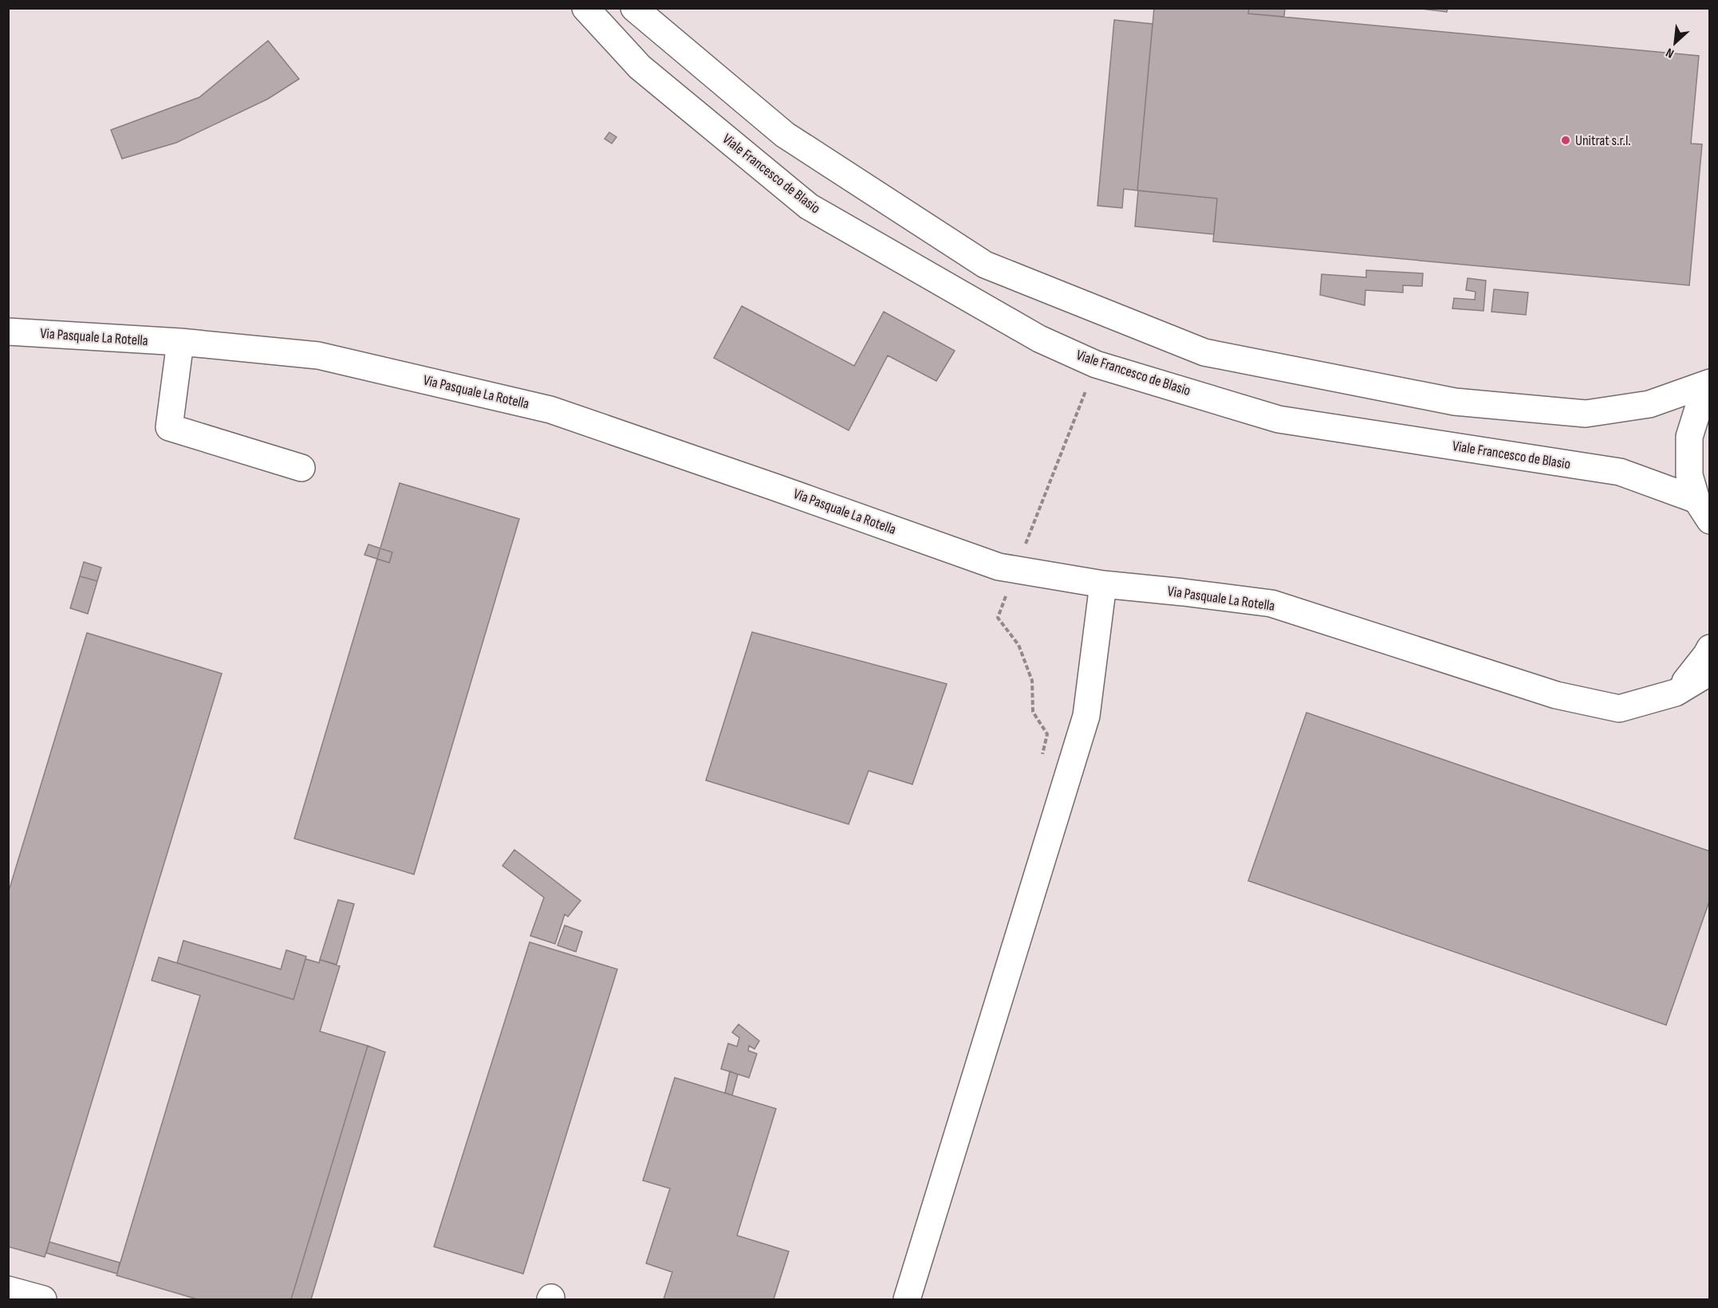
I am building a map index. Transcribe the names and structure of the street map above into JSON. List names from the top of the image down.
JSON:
{
  "streets": {
    "street": ["Viale Francesco de Blasio", "Via Pasquale La Rotella"]
  },
  "places": ["Unitrat s.r.l."],
  "north": "bottom left"
}
